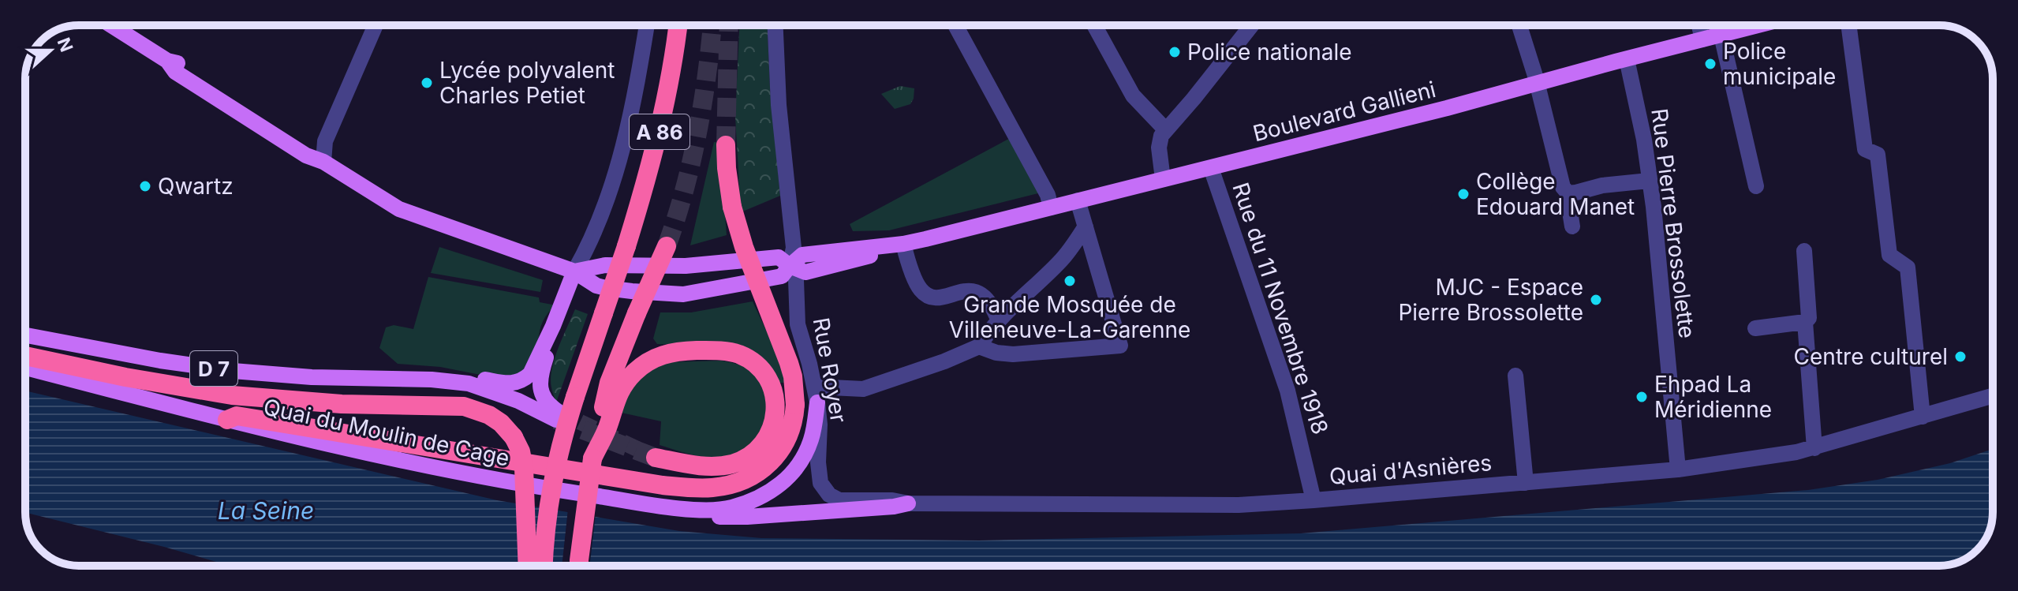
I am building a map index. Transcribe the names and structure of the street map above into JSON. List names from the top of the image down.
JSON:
{
  "streets": {
    "highway": ["A 86"],
    "main road": ["Boulevard Gallieni", "D 7", "Quai du Moulin de Cage"],
    "street": [
      "Rue Pierre Brossolette",
      "Rue du 11 Novembre 1918",
      "Rue Royer",
      "Quai d'Asnières"
    ]
  },
  "crossings": [
    ["Boulevard Gallieni", "Rue Pierre Brossolette"],
    ["Boulevard Gallieni", "Rue du 11 Novembre 1918"],
    ["Boulevard Gallieni", "Rue Royer"],
    ["Rue Pierre Brossolette", "Quai d'Asnières"],
    ["Rue du 11 Novembre 1918", "Quai d'Asnières"],
    ["Rue Royer", "Quai d'Asnières"]
  ],
  "water": ["La Seine"],
  "places": [
    "Police nationale",
    "Police municipale",
    "Lycée polyvalent Charles Petiet",
    "Qwartz",
    "Collège Edouard Manet",
    "Grande Mosquée de Villeneuve-La-Garenne",
    "MJC - Espace Pierre Brossolette",
    "Centre culturel",
    "Ehpad La Méridienne"
  ],
  "north": "right"
}
